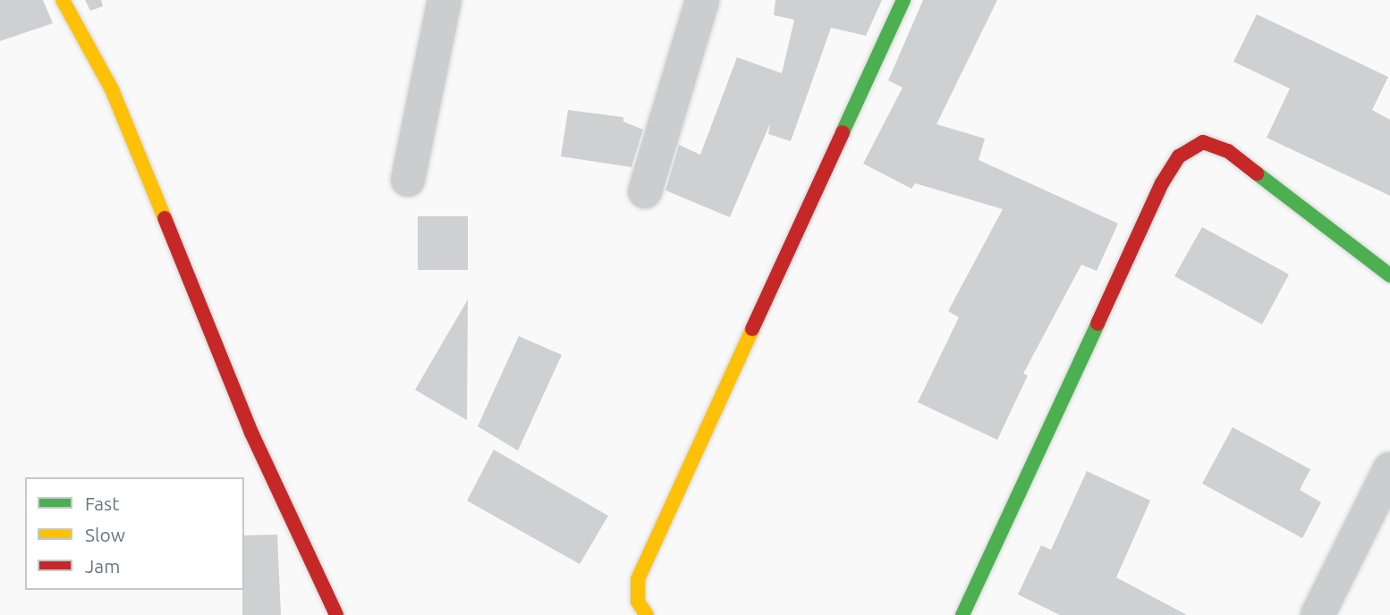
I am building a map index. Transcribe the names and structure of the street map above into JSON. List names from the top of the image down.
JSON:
{
  "legend": ["Fast", "Slow", "Jam"]
}
